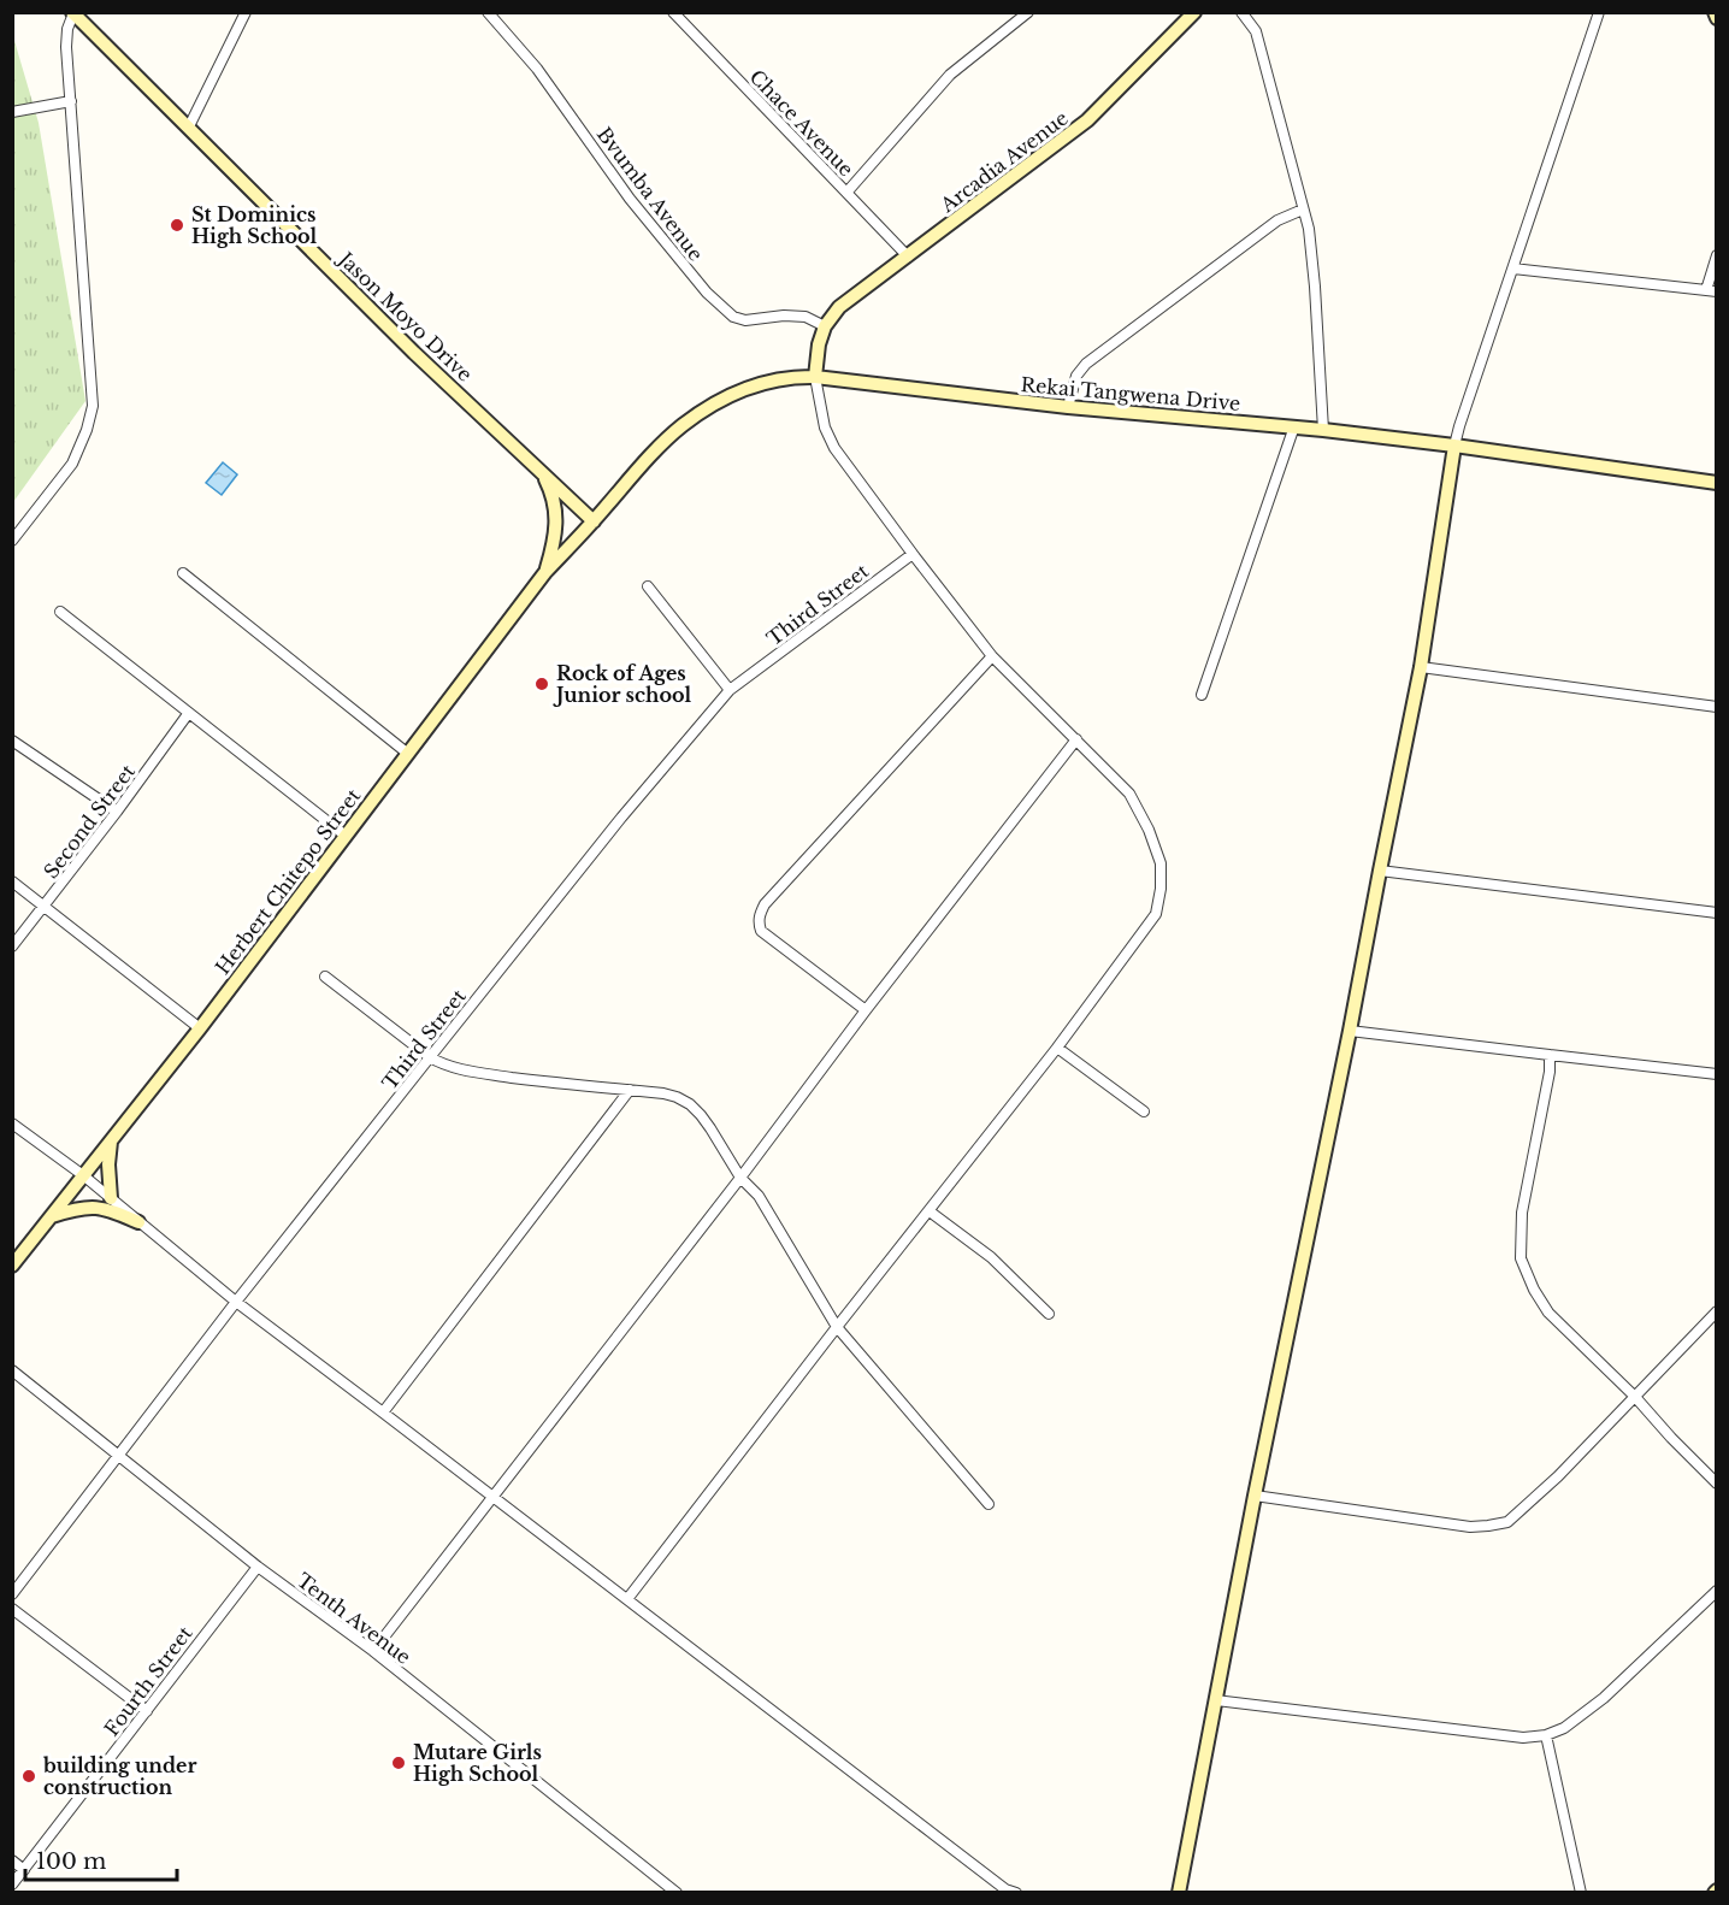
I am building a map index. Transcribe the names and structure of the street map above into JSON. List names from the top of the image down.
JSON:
{
  "streets": {
    "street": [
      "Chace Avenue",
      "Arcadia Avenue",
      "Bvumba Avenue",
      "Jason Moyo Drive",
      "Rekai Tangwena Drive",
      "Third Street",
      "Second Street",
      "Herbert Chitepo Street",
      "Tenth Avenue",
      "Fourth Street"
    ]
  },
  "crossings": [
    ["Chace Avenue", "Arcadia Avenue"],
    ["Arcadia Avenue", "Bvumba Avenue"],
    ["Jason Moyo Drive", "Rekai Tangwena Drive"],
    ["Jason Moyo Drive", "Herbert Chitepo Street"],
    ["Rekai Tangwena Drive", "Herbert Chitepo Street"],
    ["Third Street", "Tenth Avenue"],
    ["Tenth Avenue", "Fourth Street"]
  ],
  "places": [
    "St Dominics High School",
    "Rock of Ages Junior school",
    "Mutare Girls High School",
    "building under construction"
  ],
  "scale_bar": "100 m"
}
